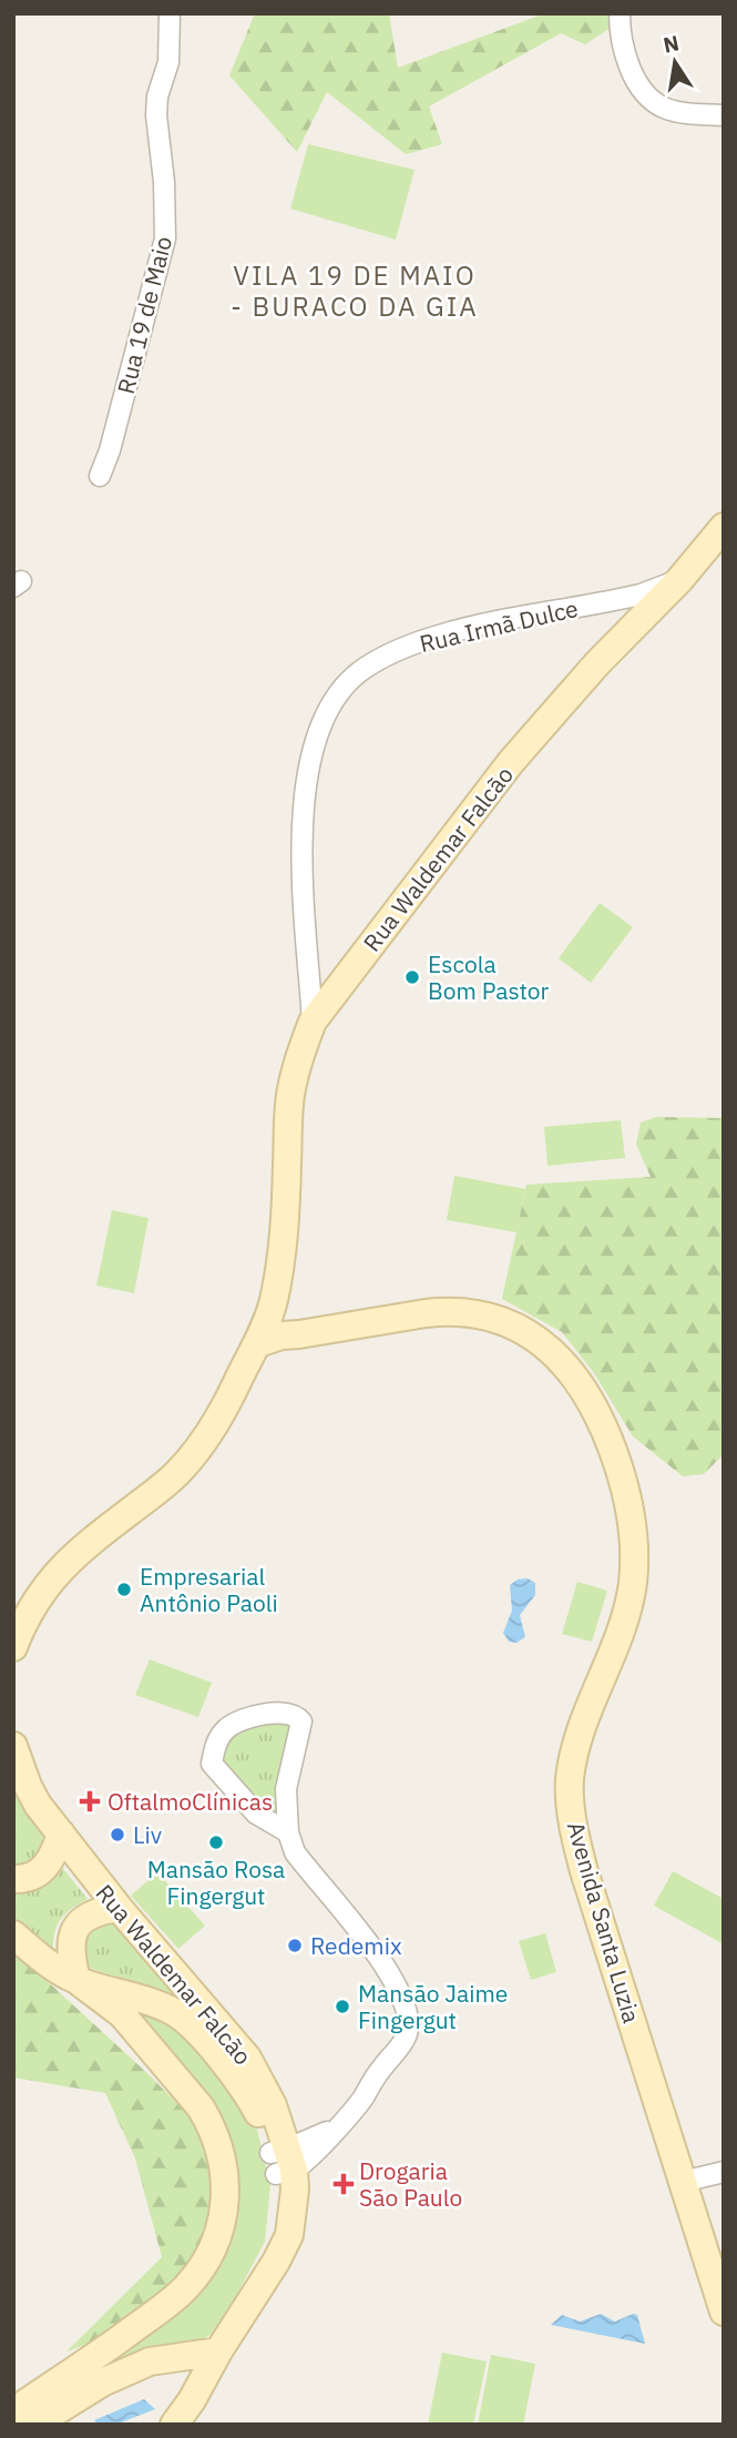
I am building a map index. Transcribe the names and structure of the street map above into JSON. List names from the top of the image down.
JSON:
{
  "streets": {
    "street": [
      "Rua 19 de Maio",
      "Rua Irmã Dulce",
      "Rua Waldemar Falcão",
      "Avenida Santa Luzia"
    ]
  },
  "crossings": [
    ["Rua Irmã Dulce", "Rua Waldemar Falcão"],
    ["Rua Waldemar Falcão", "Avenida Santa Luzia"]
  ],
  "districts": ["VILA 19 DE MAIO - BURACO DA GIA"],
  "places": {
    "other": [
      "Escola Bom Pastor",
      "Empresarial Antônio Paoli",
      "Liv",
      "Mansão Rosa Fingergut",
      "Redemix",
      "Mansão Jaime Fingergut"
    ],
    "health": ["OftalmoClínicas", "Drogaria São Paulo"]
  },
  "north": "top"
}
